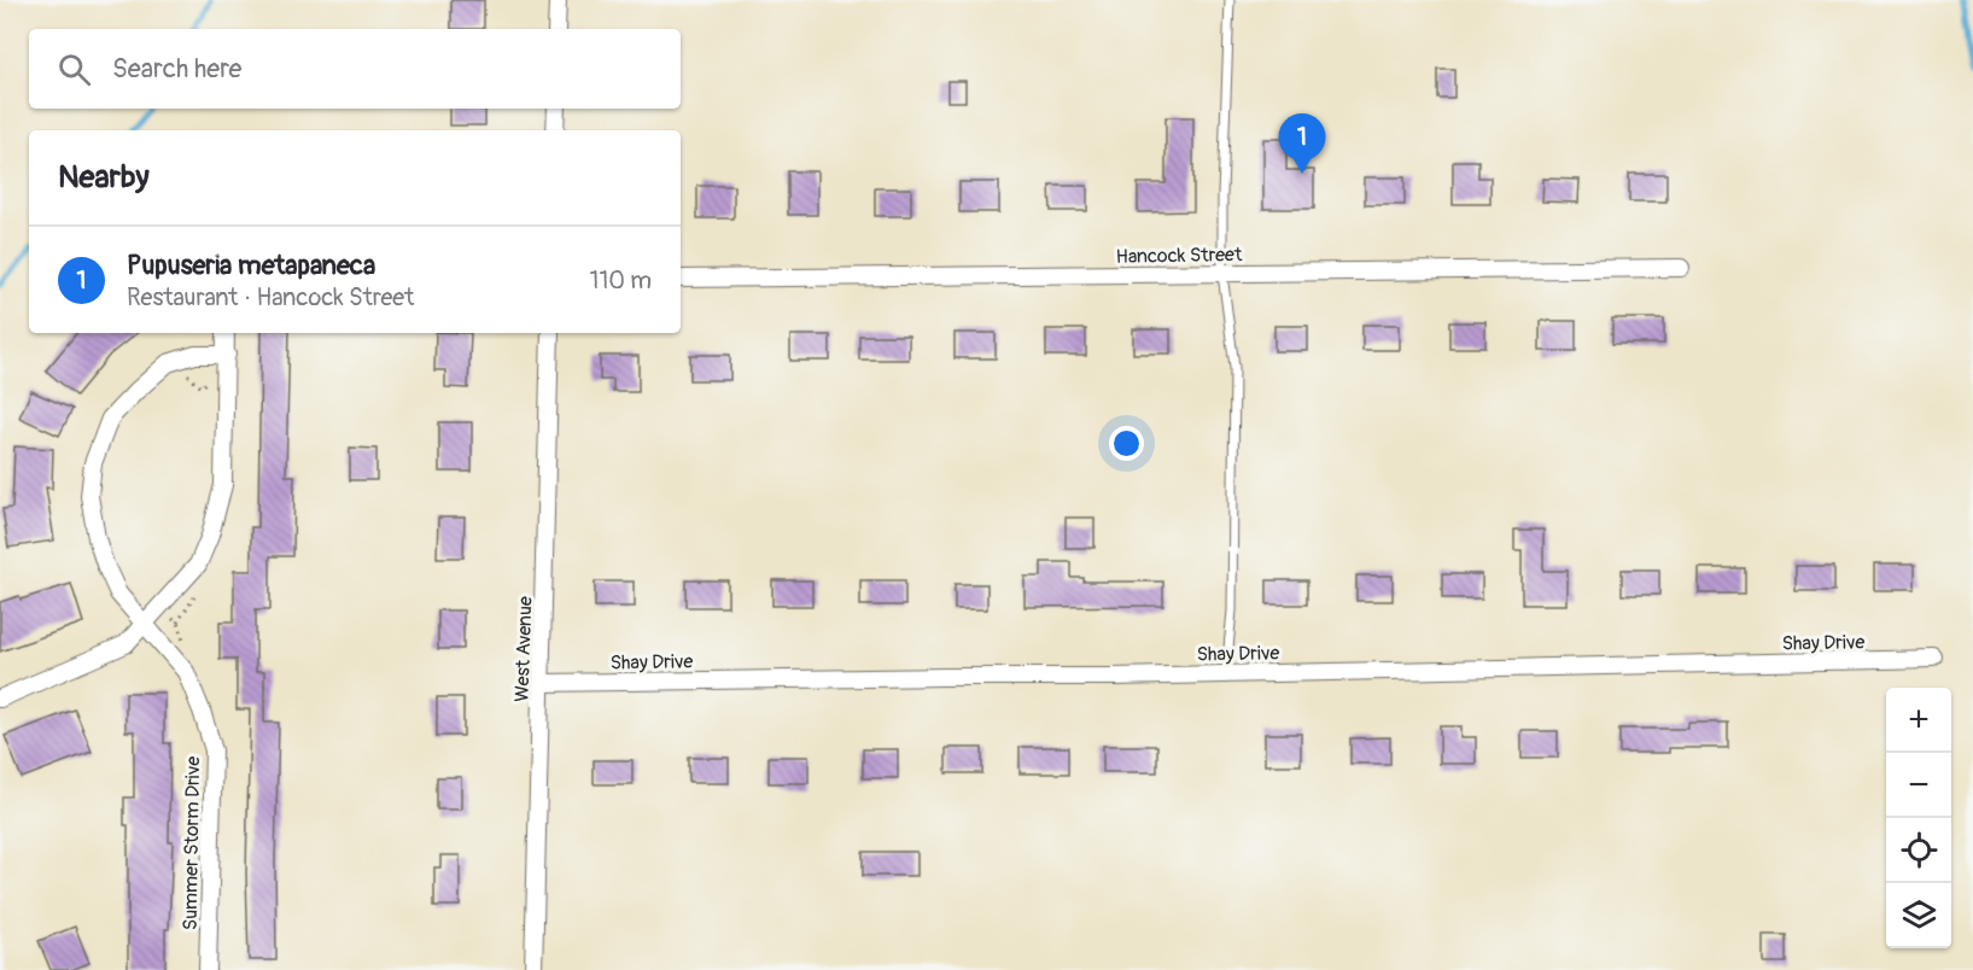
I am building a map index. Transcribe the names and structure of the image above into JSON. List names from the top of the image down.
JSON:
{
  "streets": {
    "street": [
      "Hancock Street",
      "Shay Drive",
      "West Avenue",
      "Summer Storm Drive"
    ]
  },
  "crossings": [
    ["Shay Drive", "West Avenue"]
  ],
  "page": {
    "search": "Search here",
    "pins": "1",
    "heading": "Nearby",
    "list": [
      {
        "mark": "1",
        "name": "Pupuseria metapaneca",
        "note": "Restaurant · Hancock Street",
        "value": "110 m"
      }
    ],
    "map_buttons": ["+", "−"]
  }
}
